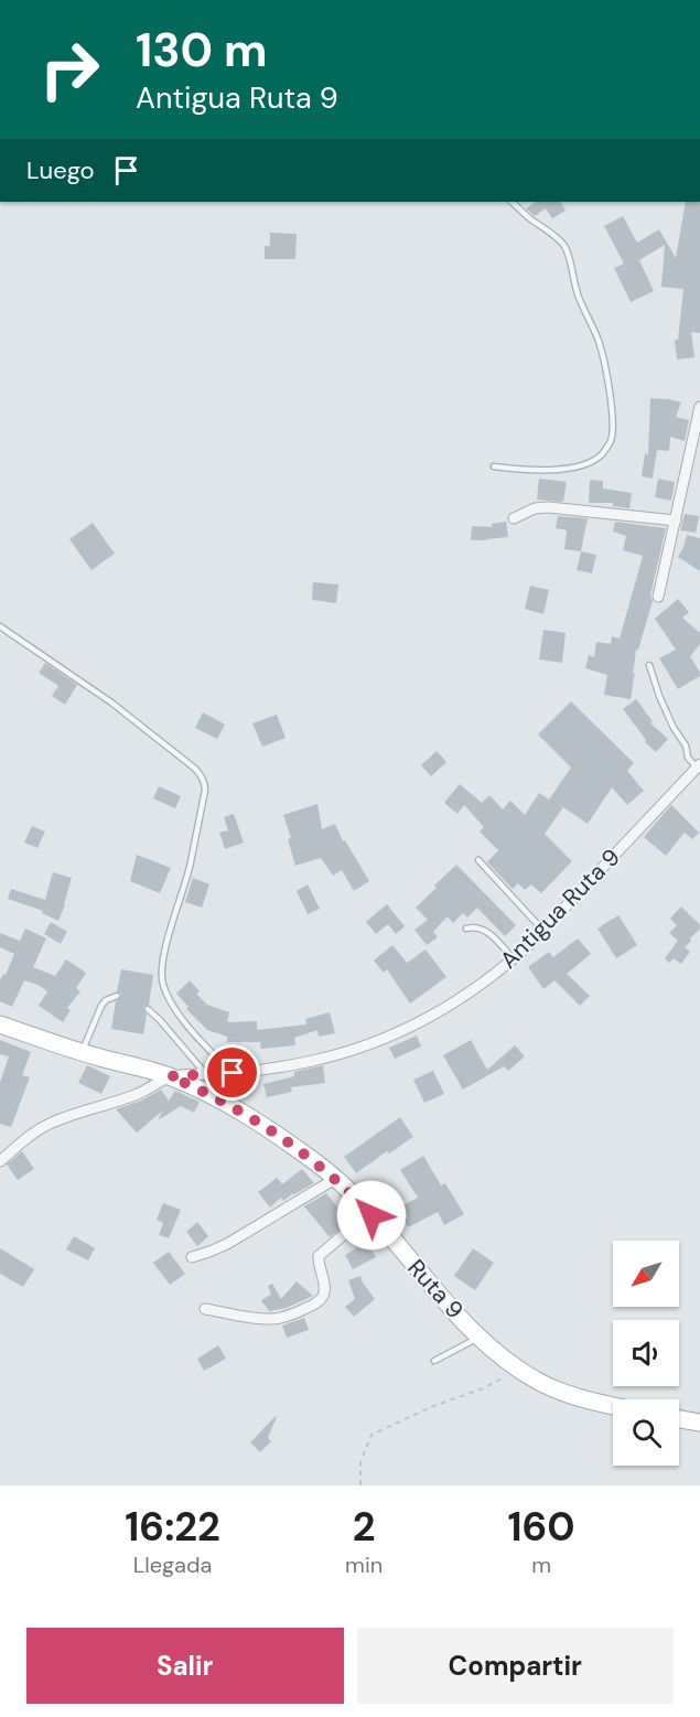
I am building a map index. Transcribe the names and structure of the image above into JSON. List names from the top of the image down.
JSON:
{
  "streets": {
    "main road": ["Ruta 9"],
    "street": ["Antigua Ruta 9"]
  },
  "crossings": [
    ["Antigua Ruta 9", "Ruta 9"]
  ],
  "north": "bottom left",
  "page": {
    "turn": ["130 m", "Antigua Ruta 9"],
    "then": "Luego",
    "eta": [
      "16:22",
      "Llegada",
      "2",
      "min",
      "160",
      "m"
    ],
    "buttons": ["Salir", "Compartir"]
  }
}
